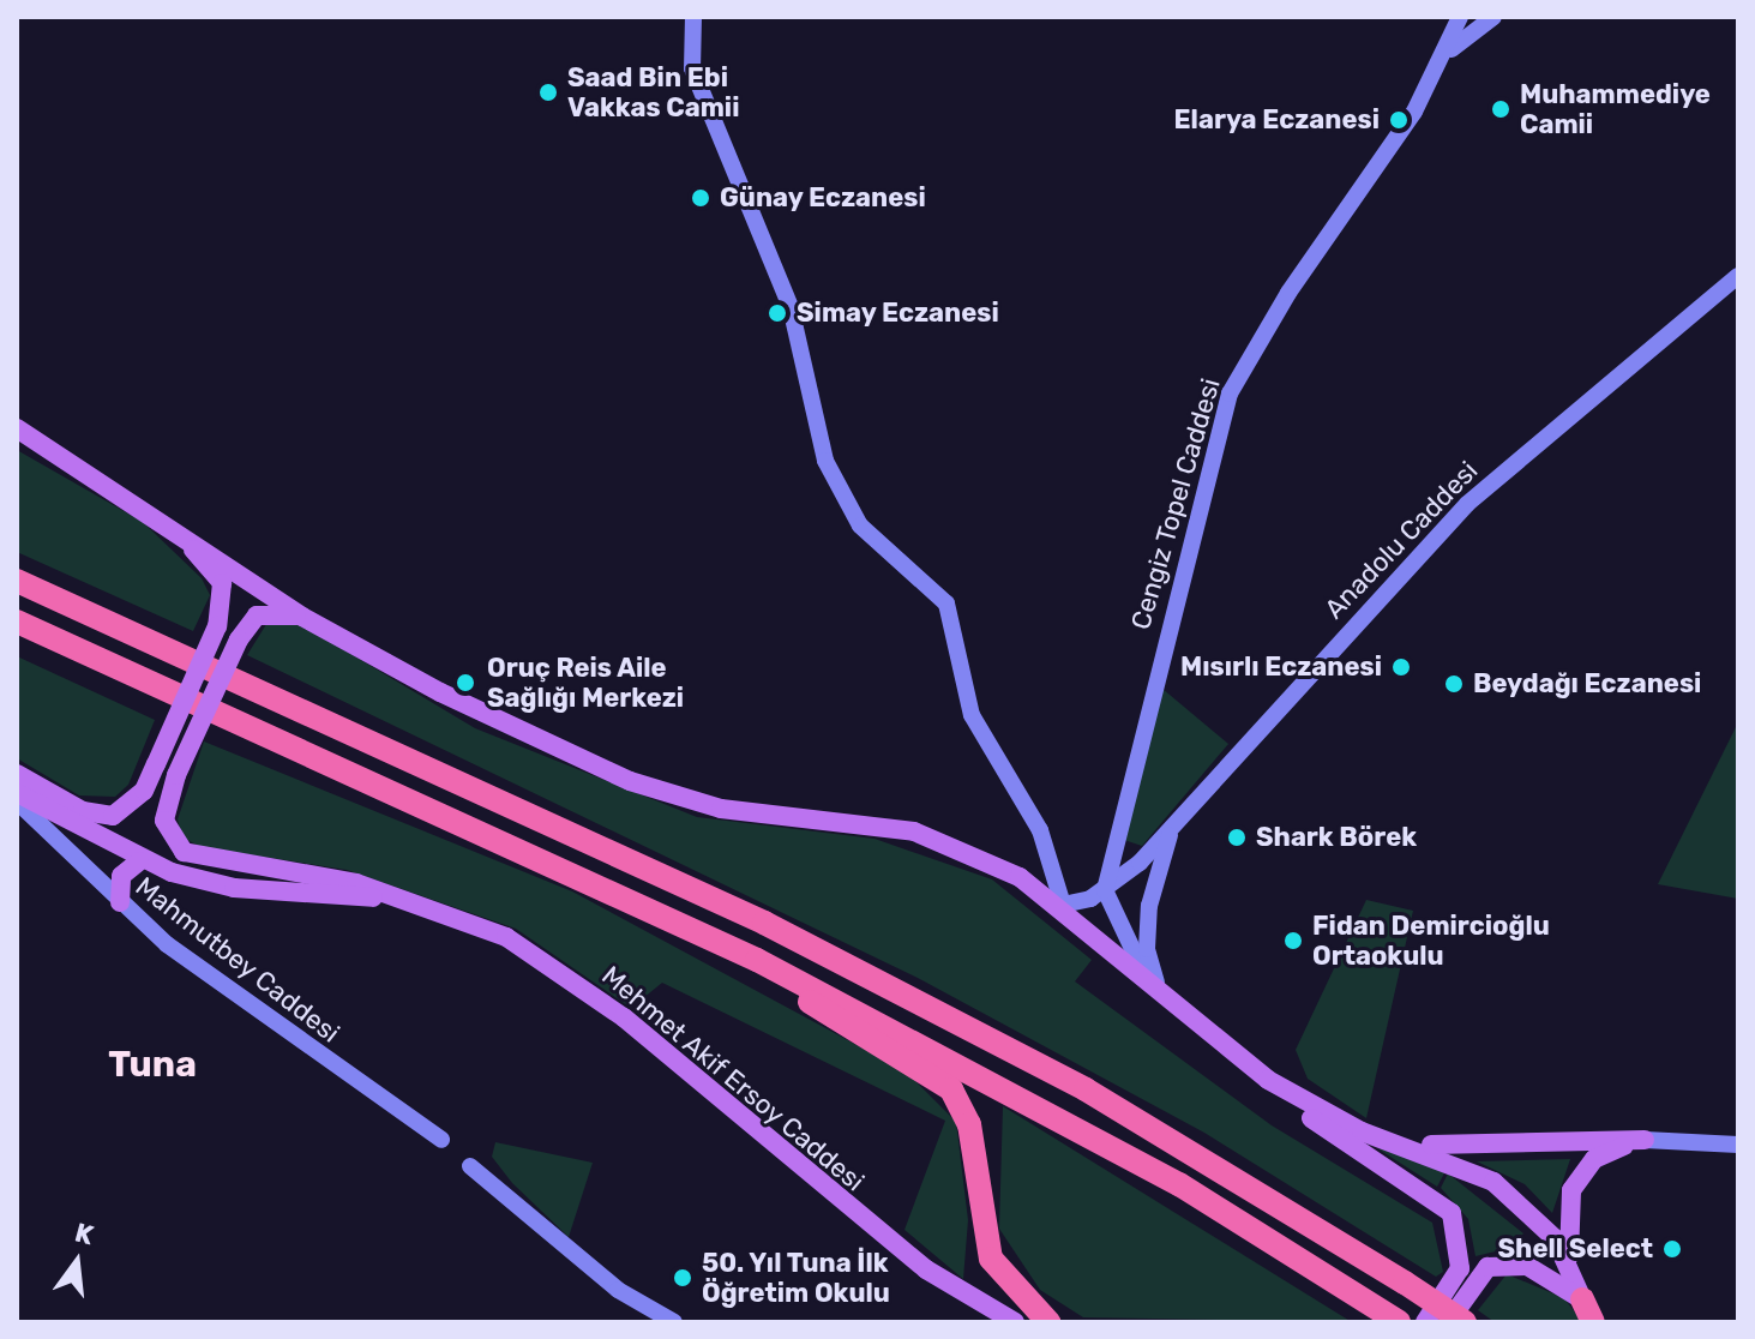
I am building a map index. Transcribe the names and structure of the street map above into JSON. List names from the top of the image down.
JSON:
{
  "streets": {
    "main road": [
      "Cengiz Topel Caddesi",
      "Anadolu Caddesi",
      "Mahmutbey Caddesi",
      "Mehmet Akif Ersoy Caddesi"
    ]
  },
  "districts": ["Tuna"],
  "places": [
    "Saad Bin Ebi Vakkas Camii",
    "Muhammediye Camii",
    "Elarya Eczanesi",
    "Günay Eczanesi",
    "Simay Eczanesi",
    "Mısırlı Eczanesi",
    "Oruç Reis Aile Sağlığı Merkezi",
    "Beydağı Eczanesi",
    "Shark Börek",
    "Fidan Demircioğlu Ortaokulu",
    "Shell Select",
    "50. Yıl Tuna İlk Öğretim Okulu"
  ],
  "north": "top"
}
